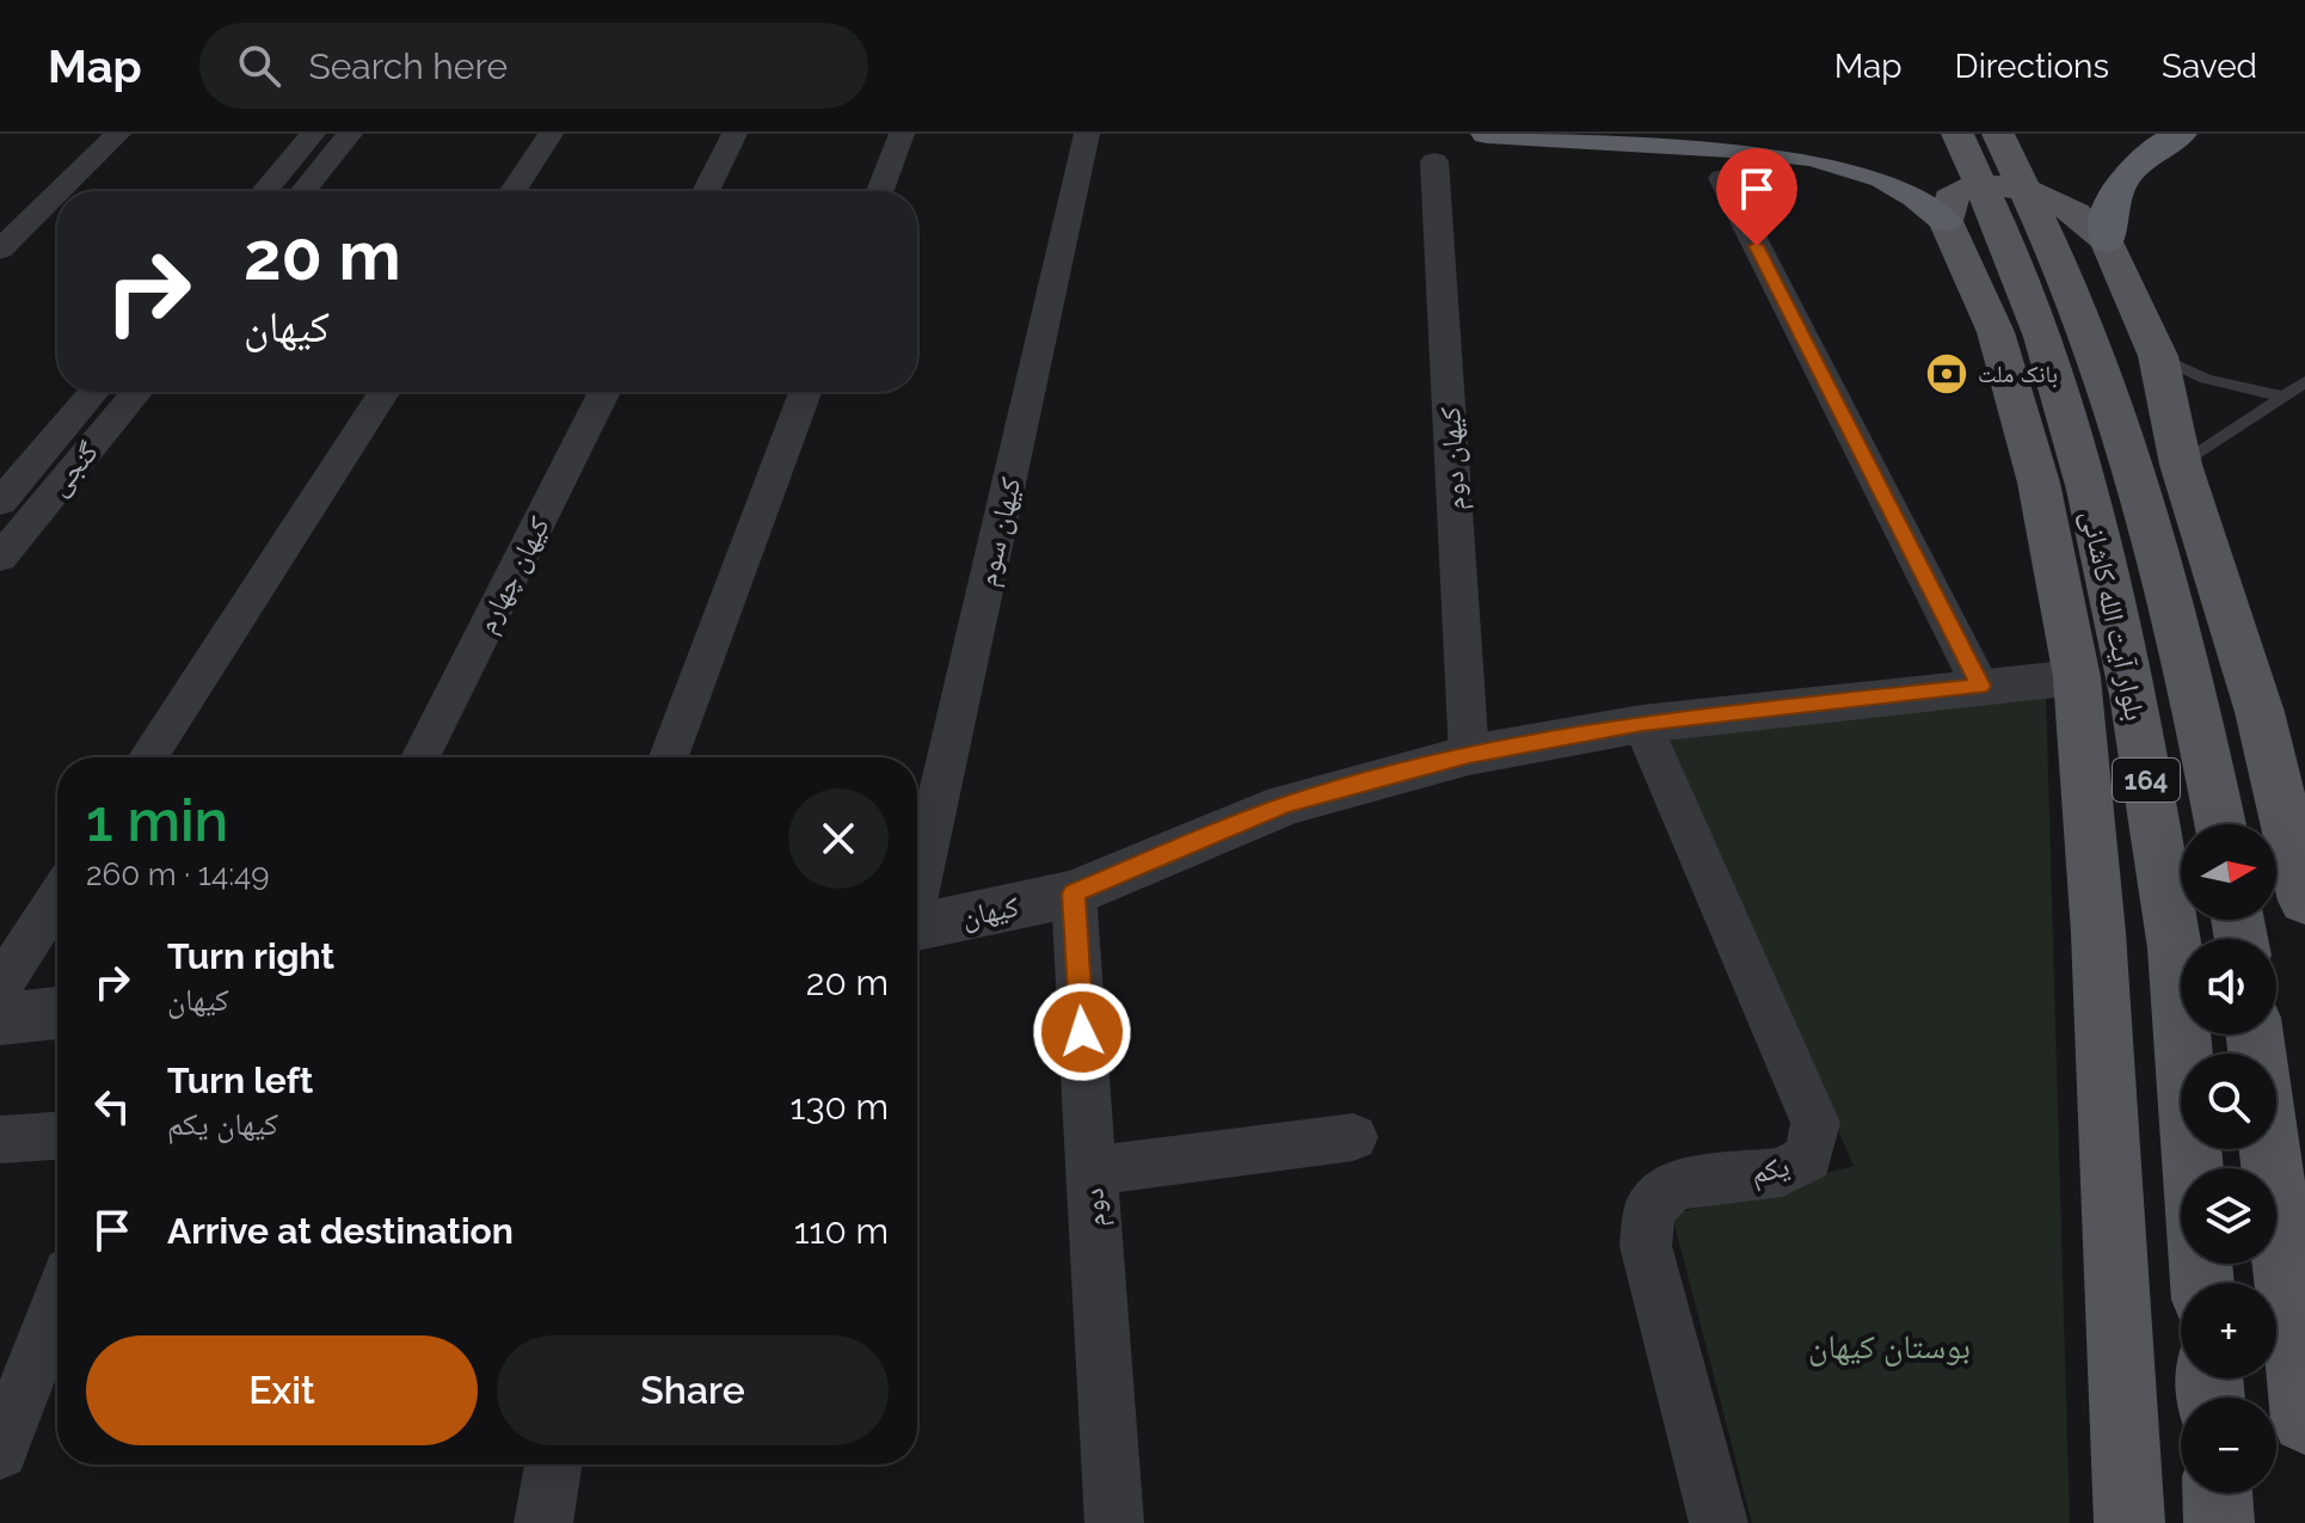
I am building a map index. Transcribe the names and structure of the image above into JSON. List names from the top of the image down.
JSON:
{
  "streets": {
    "main road": ["بلوار آیت الله کاشانی", "164"],
    "street": [
      "کیهان دوم",
      "گنجی",
      "کیهان سوم",
      "کیهان چهارم",
      "کیهان",
      "یکم",
      "دوم"
    ]
  },
  "crossings": [
    ["کیهان دوم", "کیهان"],
    ["کیهان", "یکم"],
    ["کیهان", "دوم"]
  ],
  "parks": ["بوستان کیهان"],
  "places": {
    "bank": ["بانک ملت"]
  },
  "north": "right",
  "page": {
    "header": "Map",
    "search": "Search here",
    "nav": ["Map", "Directions", "Saved"],
    "turn": ["20 m", "کیهان"],
    "heading": ["1 min", "260 m · 14:49"],
    "map_buttons": ["+", "−"],
    "list": [
      {
        "name": "Turn right",
        "note": "کیهان",
        "value": "20 m"
      },
      {
        "name": "Turn left",
        "note": "کیهان یکم",
        "value": "130 m"
      },
      {
        "name": "Arrive at destination",
        "value": "110 m"
      }
    ],
    "buttons": ["Exit", "Share"]
  }
}
